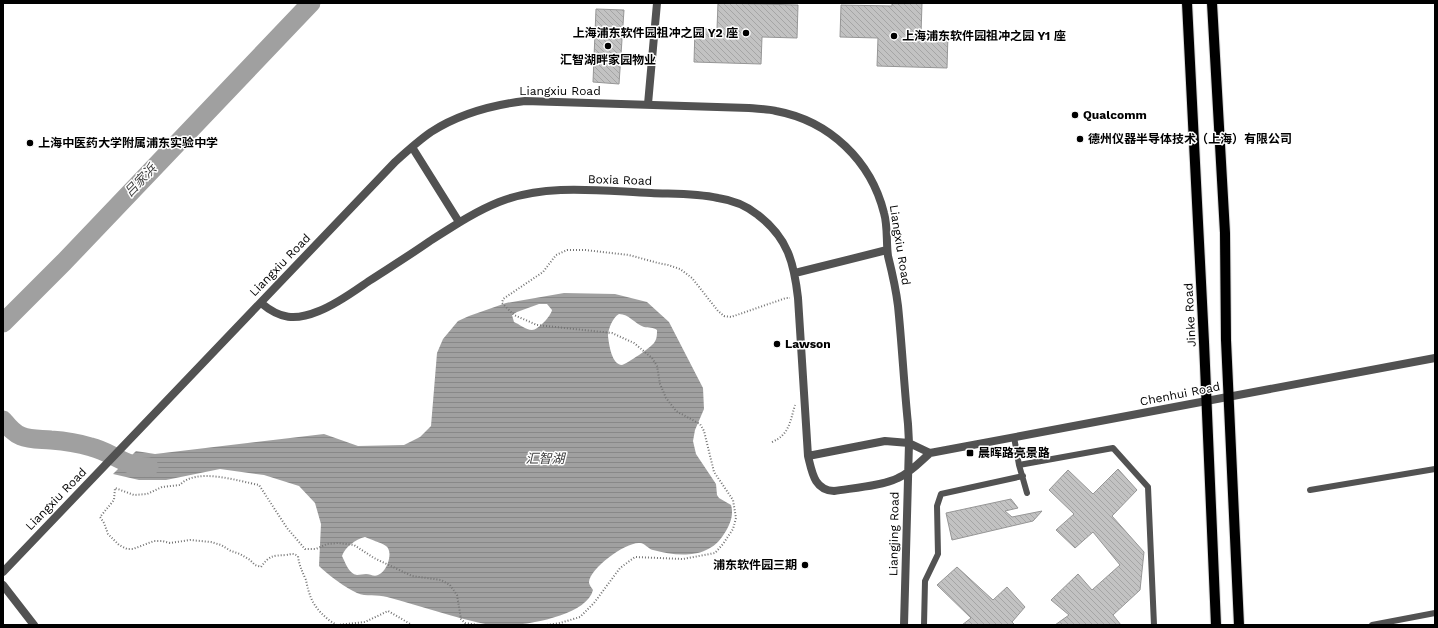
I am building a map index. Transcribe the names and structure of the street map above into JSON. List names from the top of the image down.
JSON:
{
  "streets": {
    "main road": ["Jinke Road"],
    "street": [
      "Liangxiu Road",
      "Boxia Road",
      "Chenhui Road",
      "Liangjing Road"
    ]
  },
  "crossings": [
    ["Liangxiu Road", "Boxia Road"],
    ["Liangxiu Road", "Liangjing Road"],
    ["Jinke Road", "Chenhui Road"]
  ],
  "water": ["吕家浜", "汇智湖"],
  "places": {
    "other": [
      "上海浦东软件园祖冲之园 Y2 座",
      "上海浦东软件园祖冲之园 Y1 座",
      "汇智湖畔家园物业",
      "Qualcomm",
      "德州仪器半导体技术（上海）有限公司",
      "上海中医药大学附属浦东实验中学",
      "Lawson",
      "浦东软件园三期"
    ],
    "transit": ["晨晖路亮景路"]
  }
}
